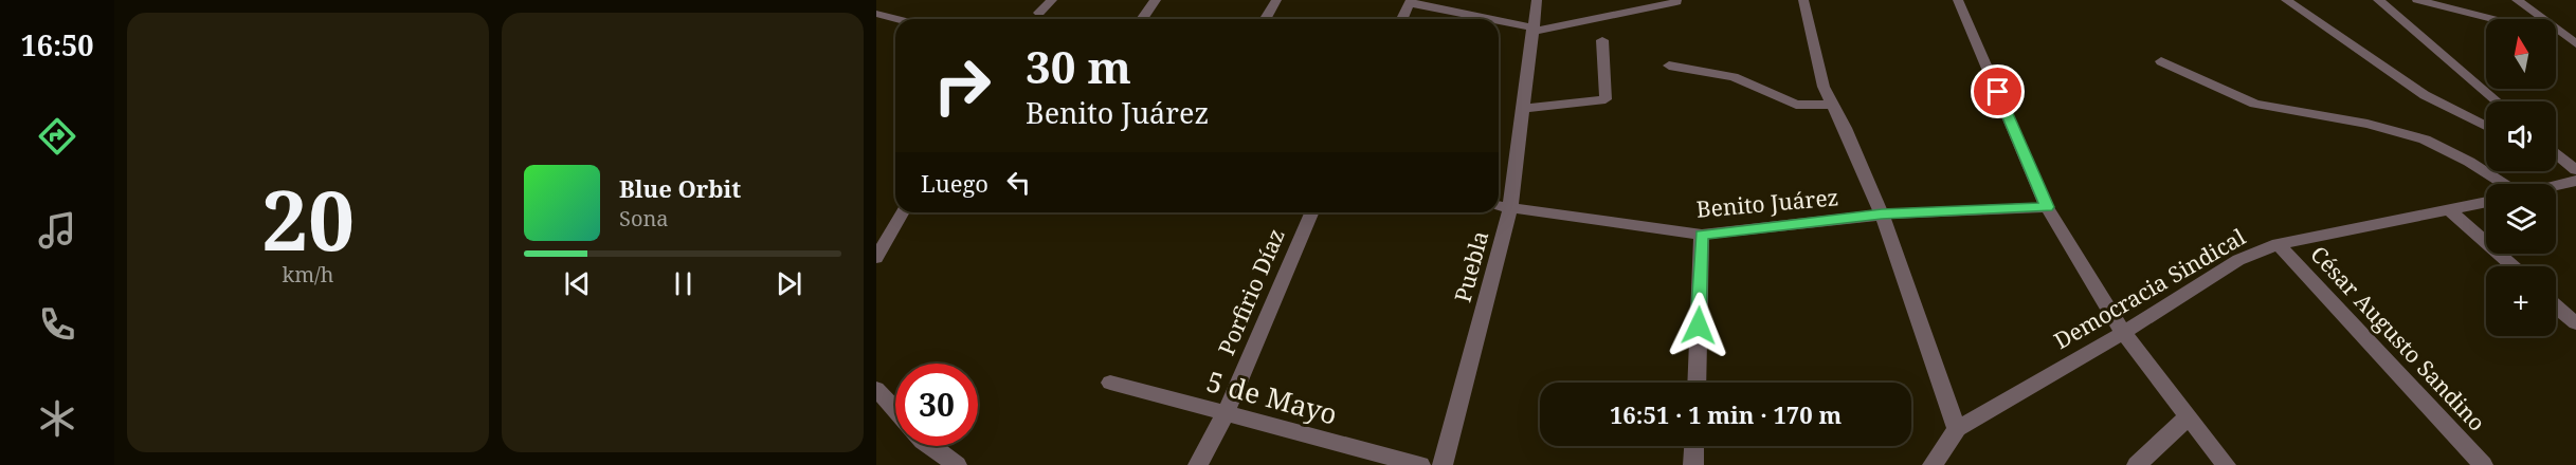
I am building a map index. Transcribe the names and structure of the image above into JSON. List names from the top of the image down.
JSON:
{
  "streets": {
    "street": [
      "Benito Juárez",
      "Puebla",
      "Democracia Sindical",
      "Porfirio Díaz",
      "César Augusto Sandino",
      "5 de Mayo"
    ]
  },
  "crossings": [
    ["Benito Juárez", "Puebla"],
    ["Democracia Sindical", "César Augusto Sandino"],
    ["Porfirio Díaz", "5 de Mayo"]
  ],
  "north": "top",
  "page": {
    "tabs": "16:50",
    "tile": ["20", "km/h"],
    "map_buttons": "+",
    "turn": ["30 m", "Benito Juárez"],
    "then": "Luego",
    "song": ["Blue Orbit", "Sona"],
    "limit": "30",
    "trip": "16:51 · 1 min · 170 m"
  }
}
